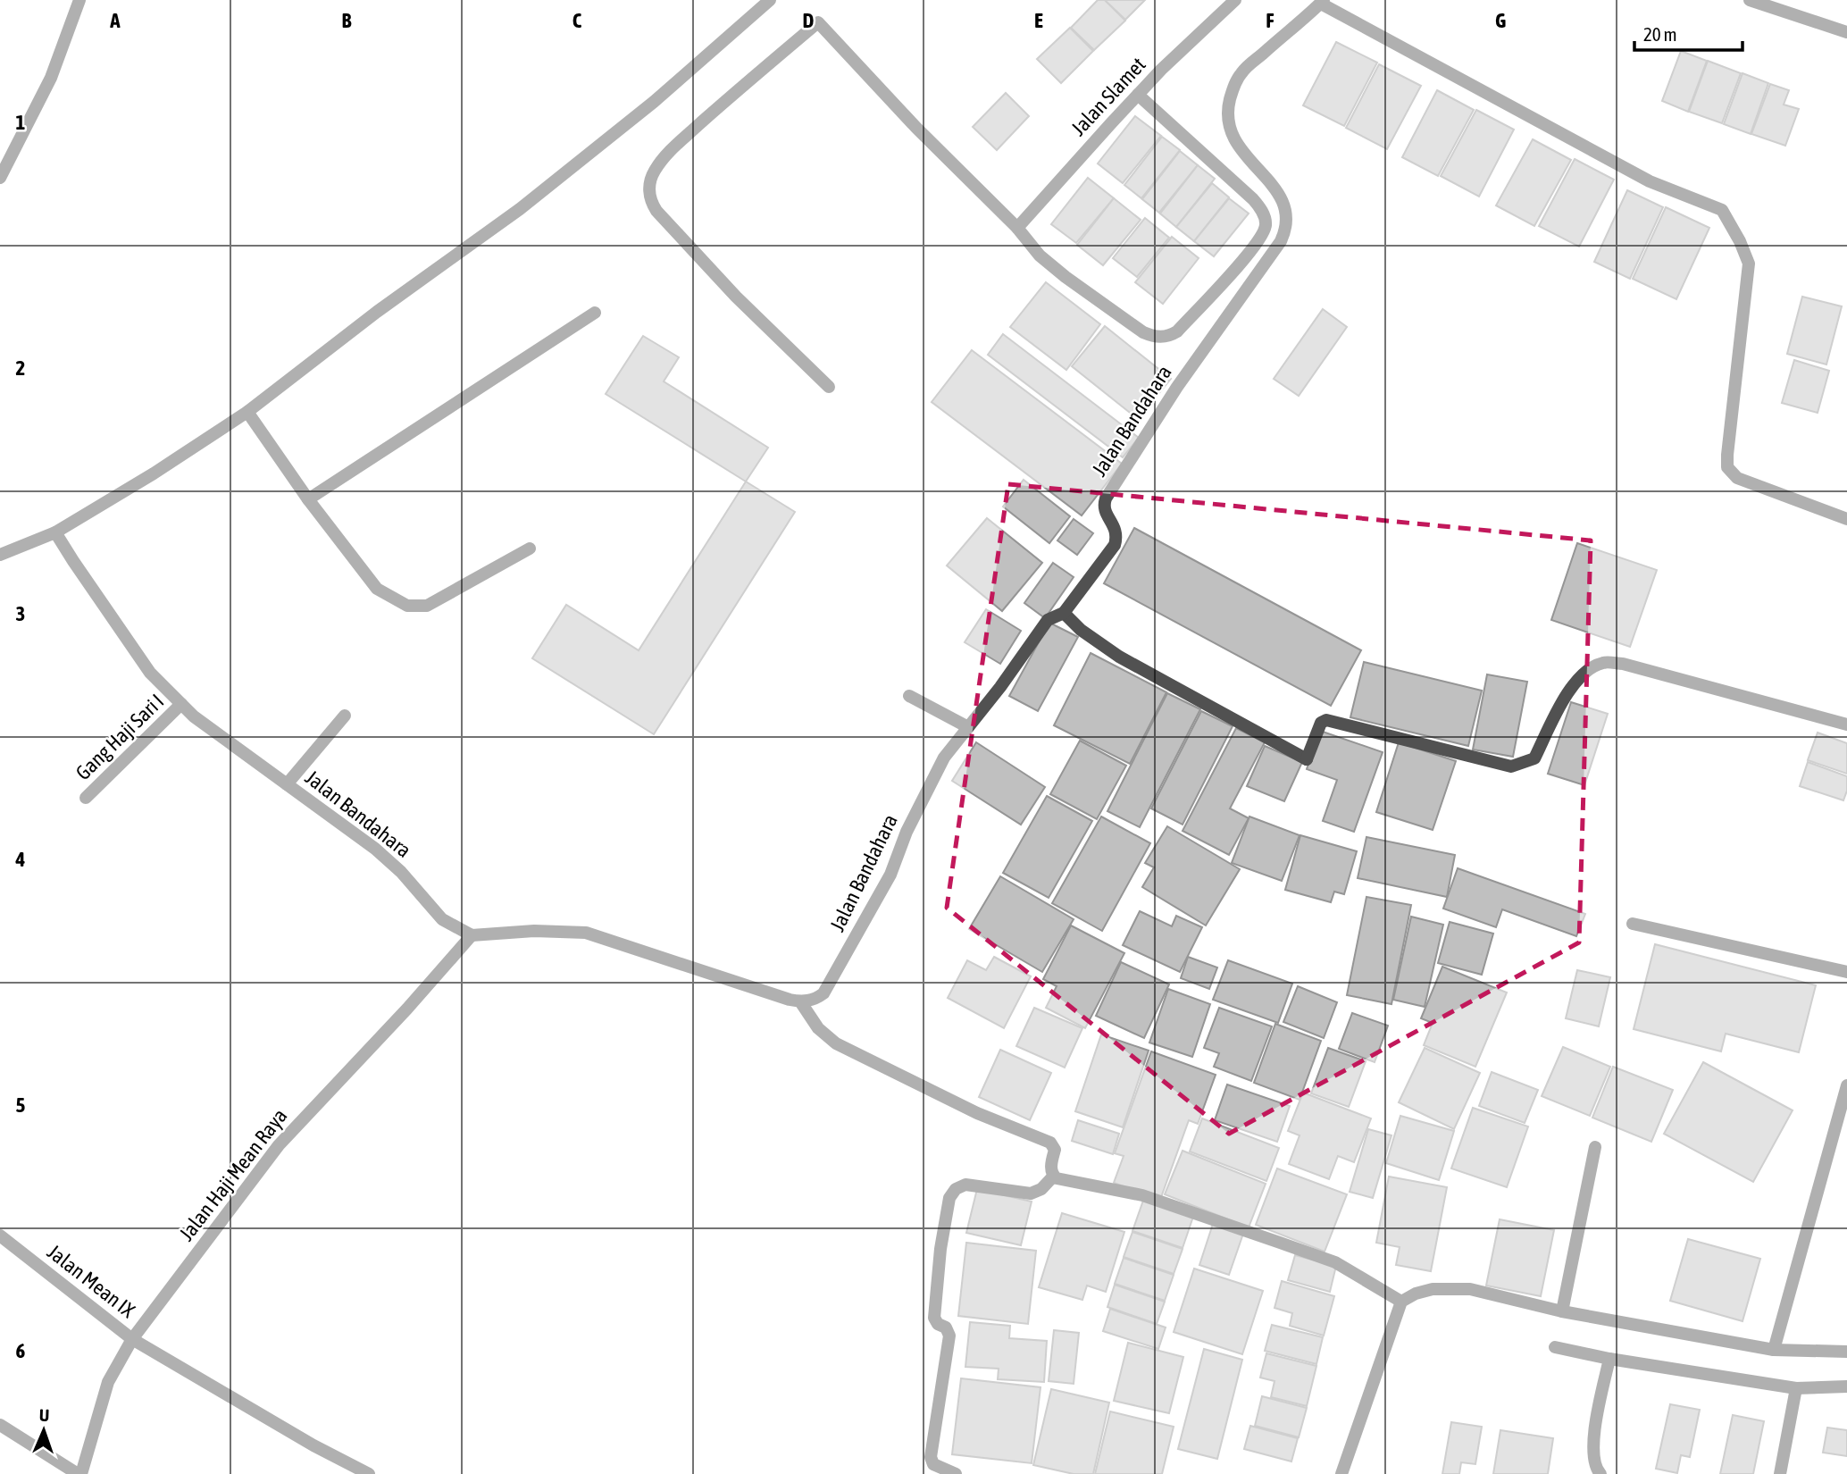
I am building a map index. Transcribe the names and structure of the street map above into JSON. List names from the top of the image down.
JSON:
{
  "streets": {
    "street": [
      "Jalan Slamet",
      "Jalan Bandahara",
      "Gang Haji Sari I",
      "Jalan Haji Mean Raya",
      "Jalan Mean IX"
    ]
  },
  "crossings": [
    ["Jalan Bandahara", "Gang Haji Sari I"],
    ["Jalan Bandahara", "Jalan Haji Mean Raya"],
    ["Jalan Haji Mean Raya", "Jalan Mean IX"]
  ],
  "scale_bar": "20 m",
  "north": "top",
  "grid": {
    "columns": [
      "A",
      "B",
      "C",
      "D",
      "E",
      "F",
      "G"
    ],
    "rows": [
      "1",
      "2",
      "3",
      "4",
      "5",
      "6"
    ]
  }
}
